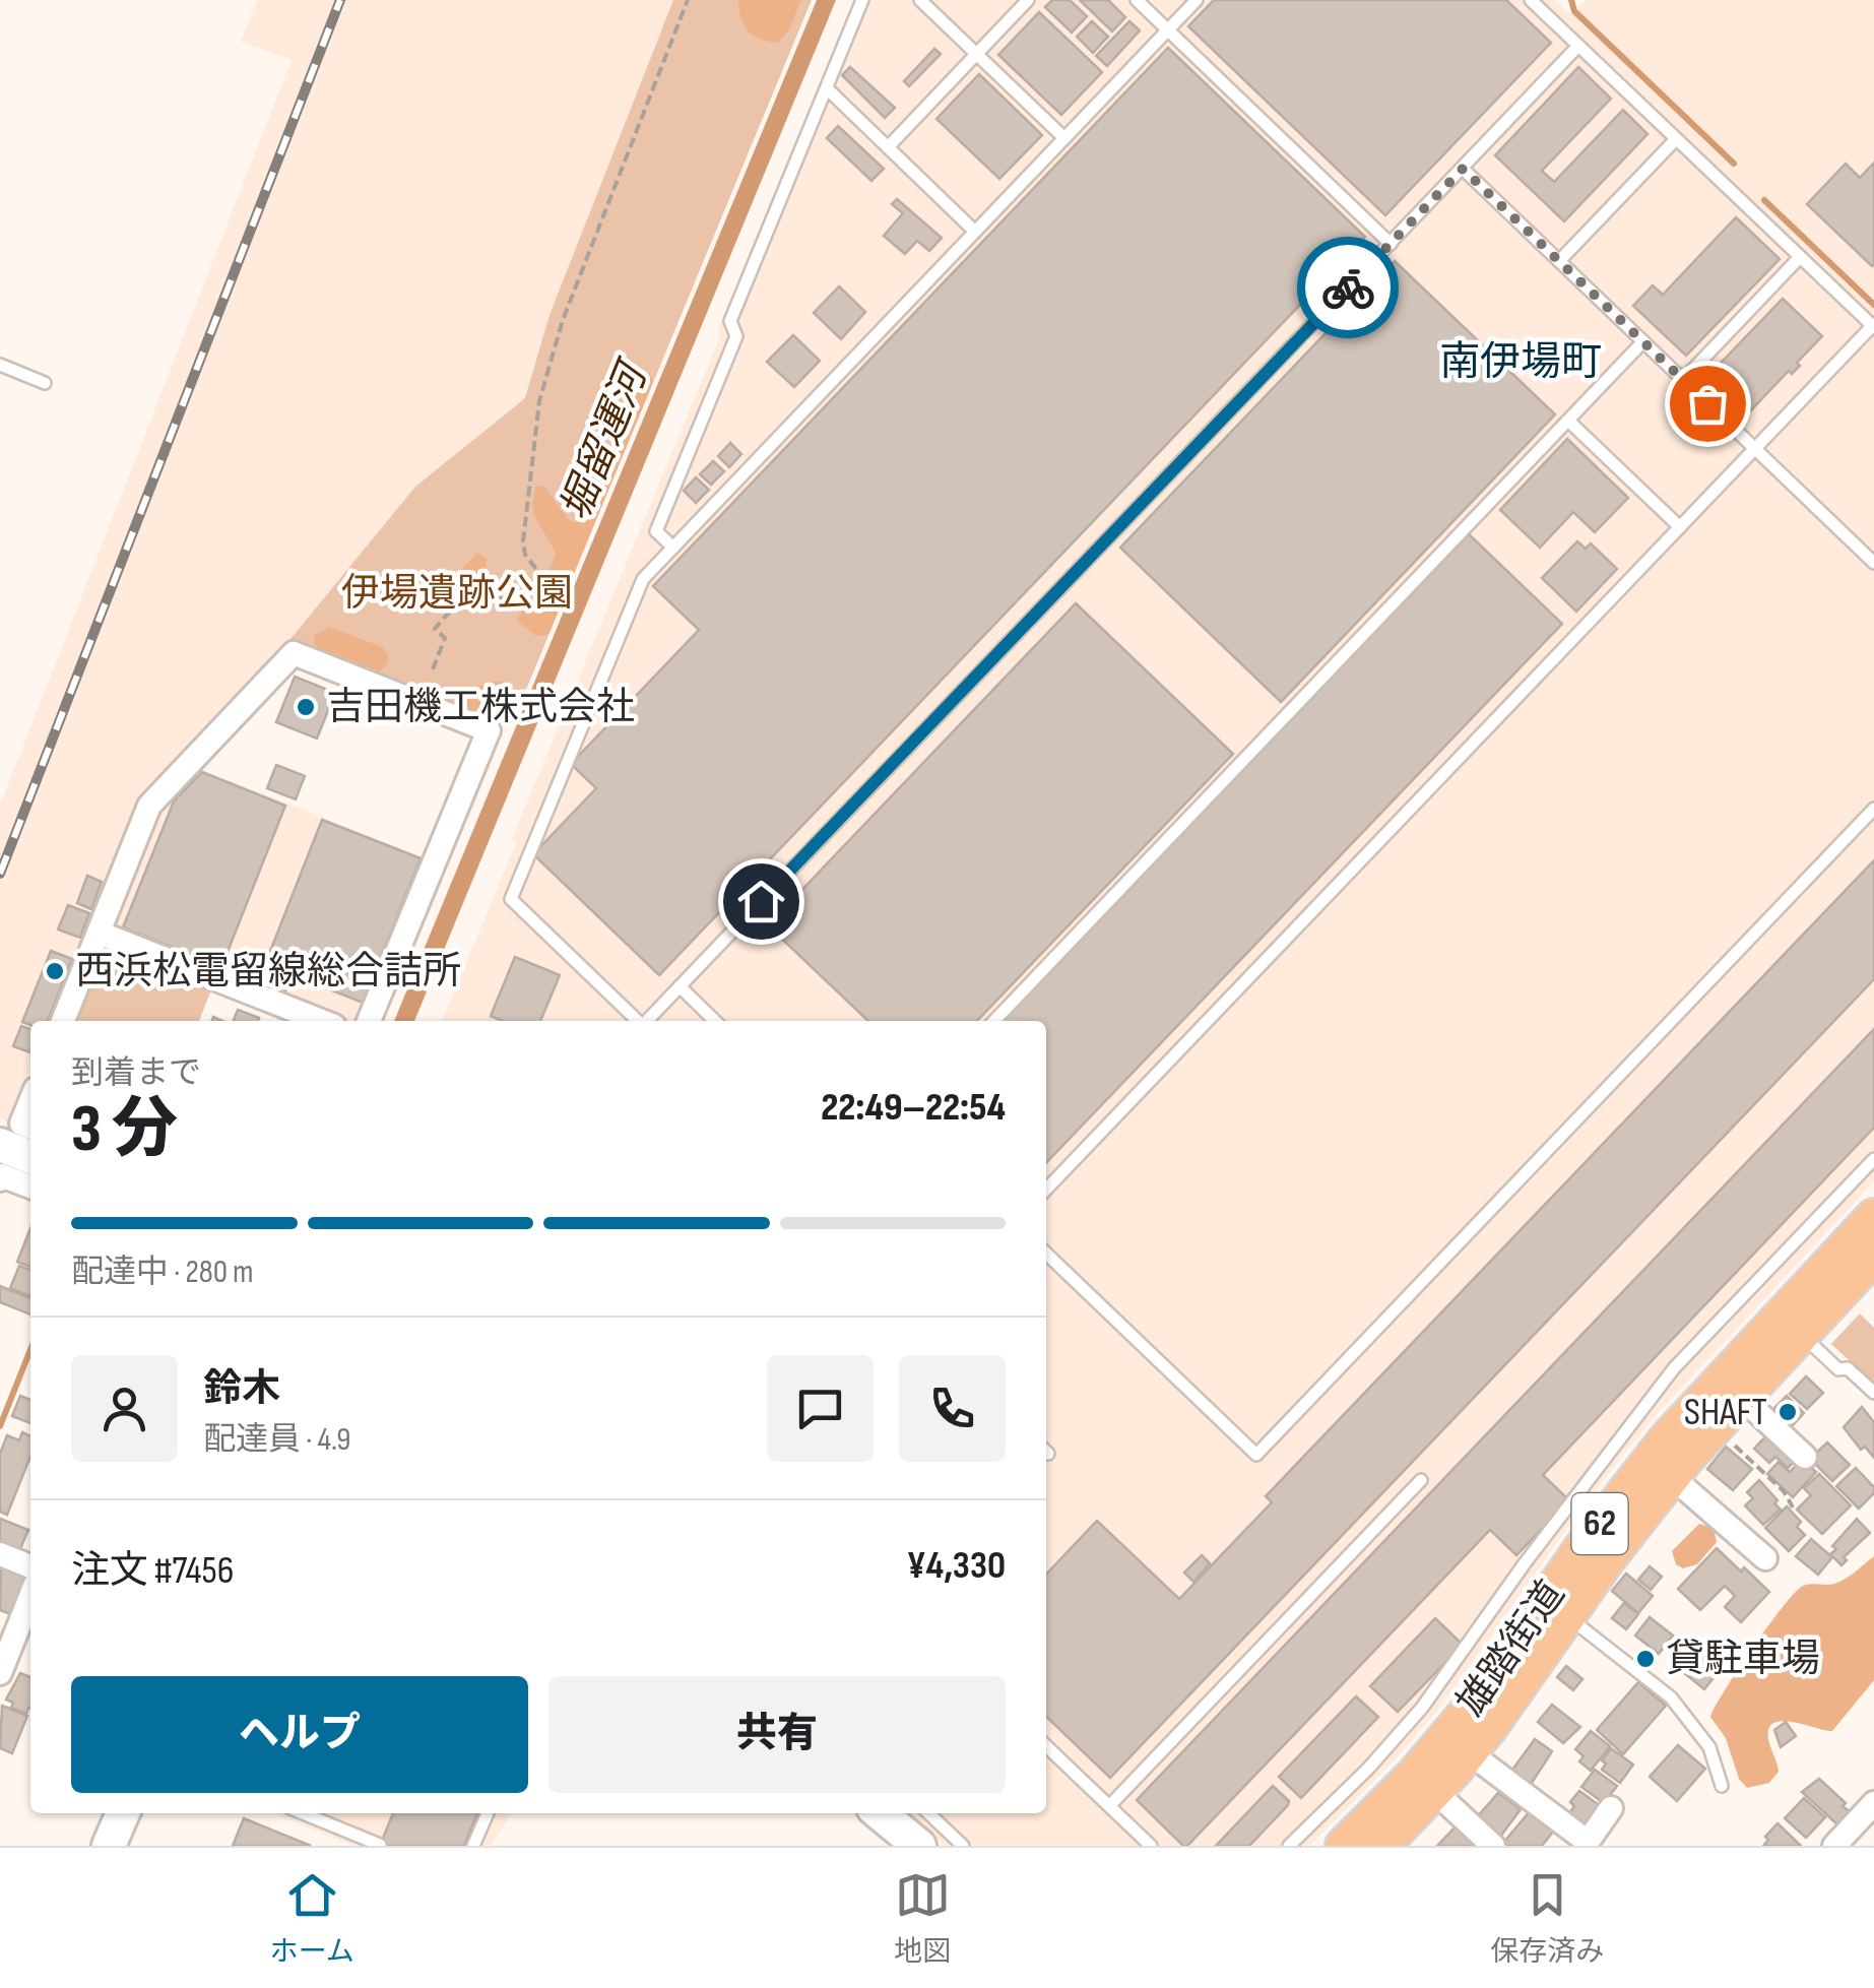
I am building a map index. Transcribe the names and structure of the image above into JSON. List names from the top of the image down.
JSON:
{
  "streets": {
    "main road": ["62", "雄踏街道"]
  },
  "districts": ["南伊場町"],
  "water": ["堀留運河"],
  "parks": ["伊場遺跡公園"],
  "places": [
    "吉田機工株式会社",
    "西浜松電留線総合詰所",
    "SHAFT",
    "貸駐車場"
  ],
  "page": {
    "heading": ["3 分", "到着まで", "22:49–22:54"],
    "panel": [
      "鈴木",
      "配達員 · 4.9",
      "注文 #7456",
      "¥4,330"
    ],
    "bar": "配達中 · 280 m",
    "buttons": ["ヘルプ", "共有"],
    "tabs": ["ホーム", "地図", "保存済み"]
  }
}
